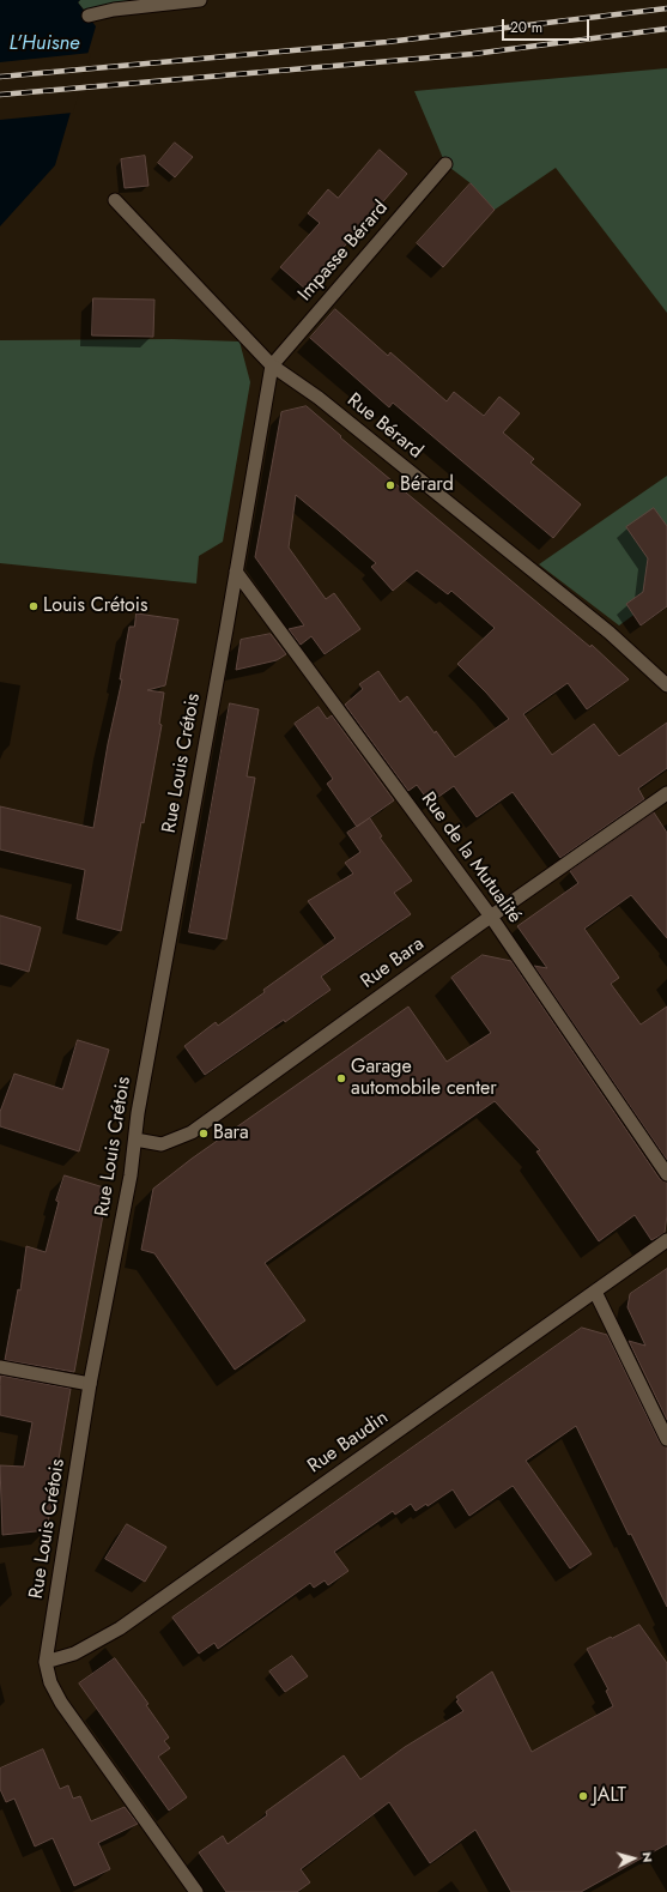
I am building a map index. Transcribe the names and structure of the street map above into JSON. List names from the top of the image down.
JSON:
{
  "streets": {
    "street": [
      "Impasse Bérard",
      "Rue Bérard",
      "Rue Louis Crétois",
      "Rue de la Mutualité",
      "Rue Bara",
      "Rue Baudin"
    ]
  },
  "crossings": [
    ["Impasse Bérard", "Rue Bérard"],
    ["Impasse Bérard", "Rue Louis Crétois"],
    ["Rue Bérard", "Rue Louis Crétois"],
    ["Rue Louis Crétois", "Rue de la Mutualité"],
    ["Rue Louis Crétois", "Rue Bara"],
    ["Rue Louis Crétois", "Rue Baudin"],
    ["Rue de la Mutualité", "Rue Bara"]
  ],
  "water": ["L'Huisne"],
  "places": [
    "Bérard",
    "Louis Crétois",
    "Garage automobile center",
    "Bara",
    "JALT"
  ],
  "scale_bar": "20 m",
  "north": "right"
}
